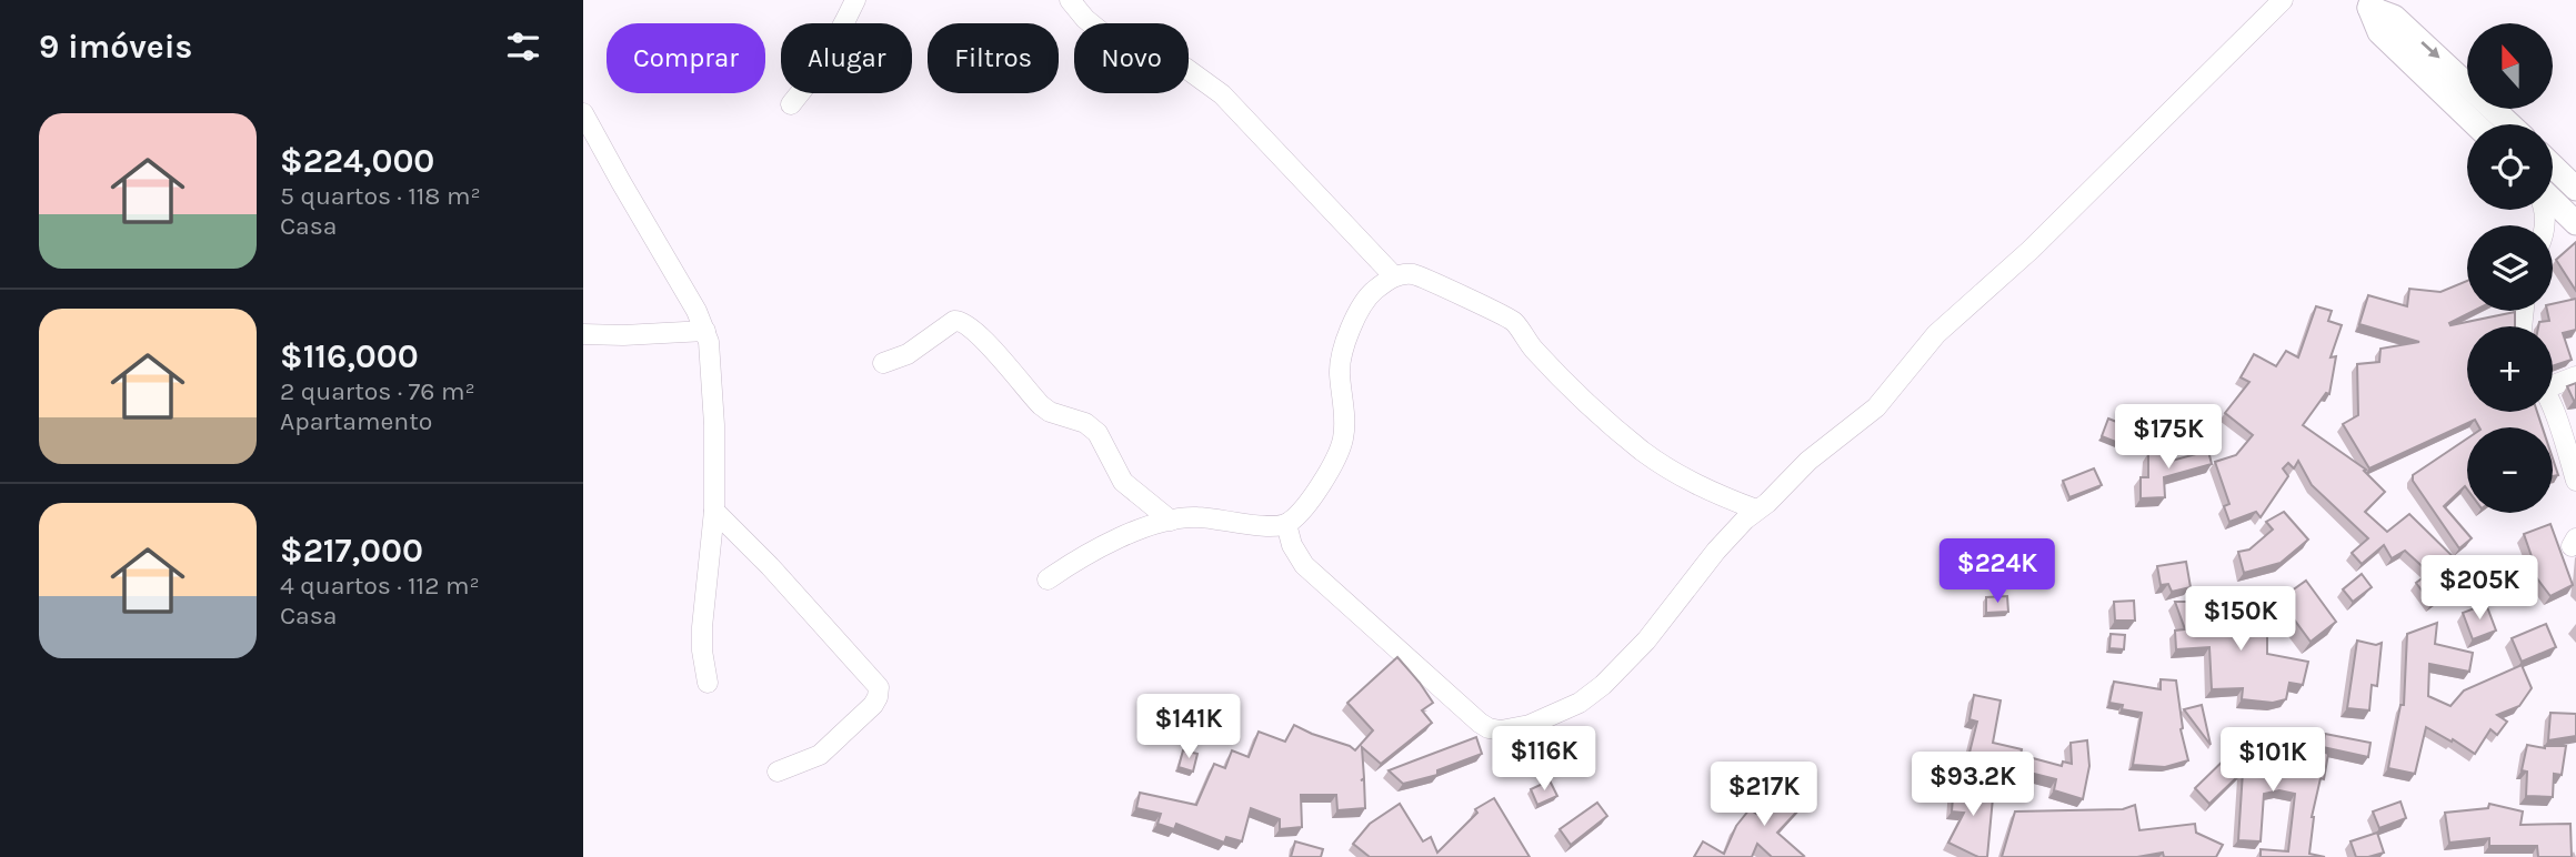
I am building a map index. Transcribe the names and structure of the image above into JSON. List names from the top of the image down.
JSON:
{
  "north": "top",
  "page": {
    "heading": "9 imóveis",
    "map_buttons": ["+", "−"],
    "chip": [
      "Comprar",
      "Alugar",
      "Filtros",
      "Novo"
    ],
    "list": [
      {
        "name": "$224,000",
        "note": "5 quartos · 118 m² · Casa"
      },
      {
        "name": "$116,000",
        "note": "2 quartos · 76 m² · Apartamento"
      },
      {
        "name": "$217,000",
        "note": "4 quartos · 112 m² · Casa"
      }
    ],
    "price": [
      "$175K",
      "$224K",
      "$205K",
      "$150K",
      "$141K",
      "$116K",
      "$101K",
      "$93.2K",
      "$217K"
    ]
  }
}
